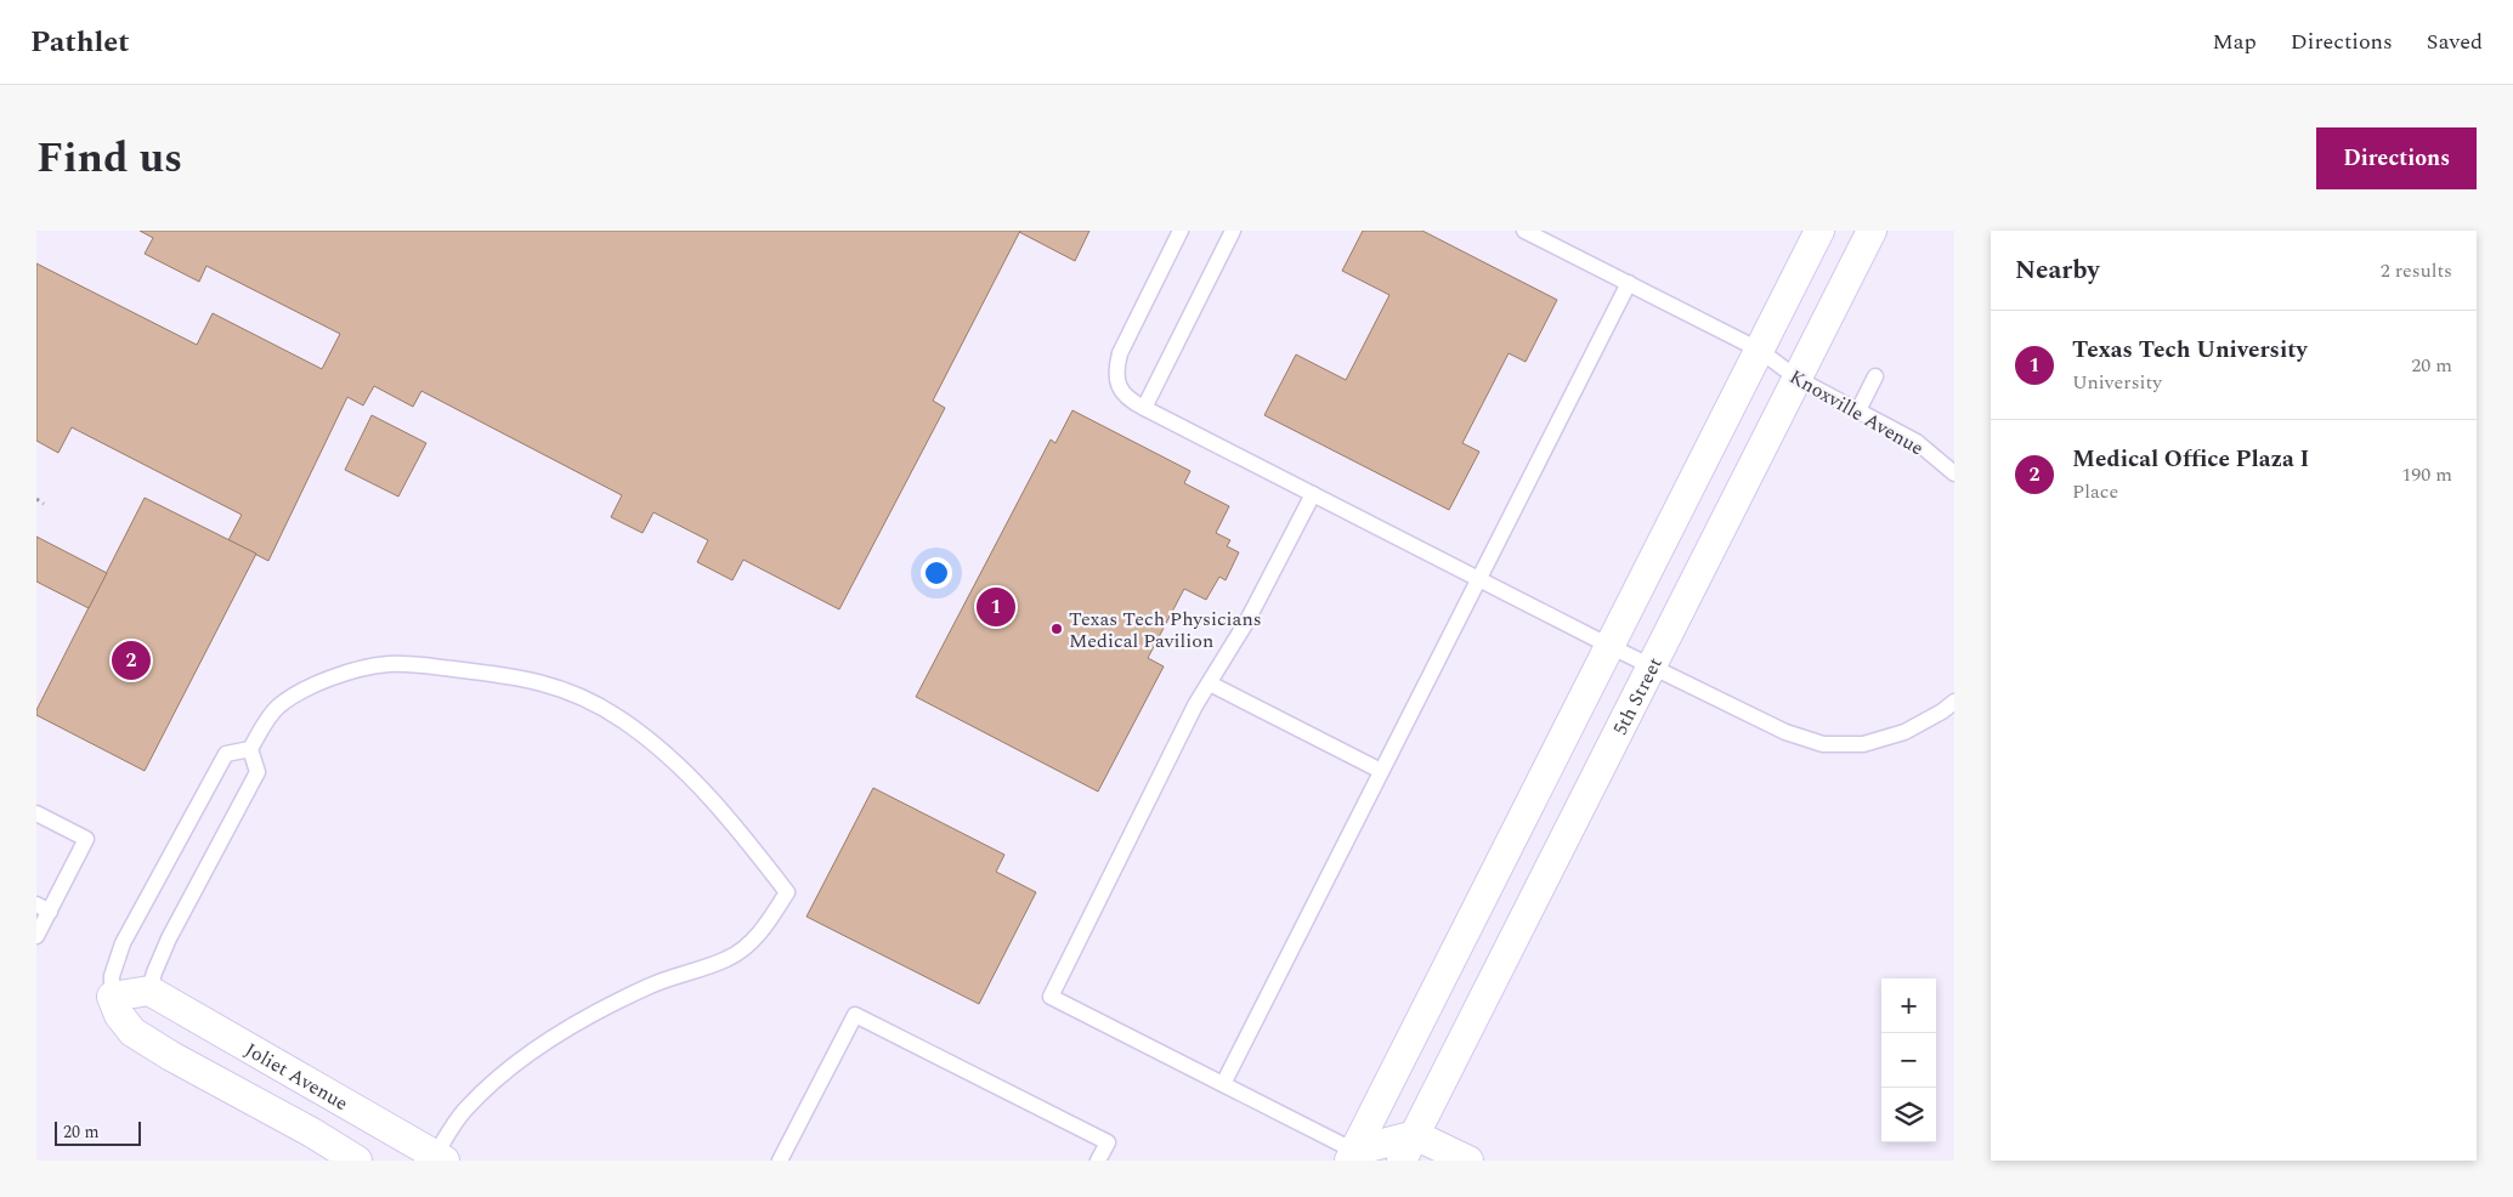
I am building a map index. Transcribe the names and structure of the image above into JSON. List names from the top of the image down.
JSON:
{
  "streets": {
    "street": ["5th Street", "Joliet Avenue"],
    "lane": ["Knoxville Avenue"]
  },
  "crossings": [
    ["Knoxville Avenue", "5th Street"]
  ],
  "places": ["Texas Tech Physicians Medical Pavilion"],
  "scale_bar": "20 m",
  "page": {
    "header": "Pathlet",
    "nav": ["Map", "Directions", "Saved"],
    "title": "Find us",
    "buttons": "Directions",
    "heading": ["Nearby", "2 results"],
    "list": [
      {
        "mark": "1",
        "name": "Texas Tech University",
        "note": "University",
        "value": "20 m"
      },
      {
        "mark": "2",
        "name": "Medical Office Plaza I",
        "note": "Place",
        "value": "190 m"
      }
    ],
    "pins": ["1", "2"],
    "map_buttons": ["+", "−"],
    "scale": "20 m"
  }
}
